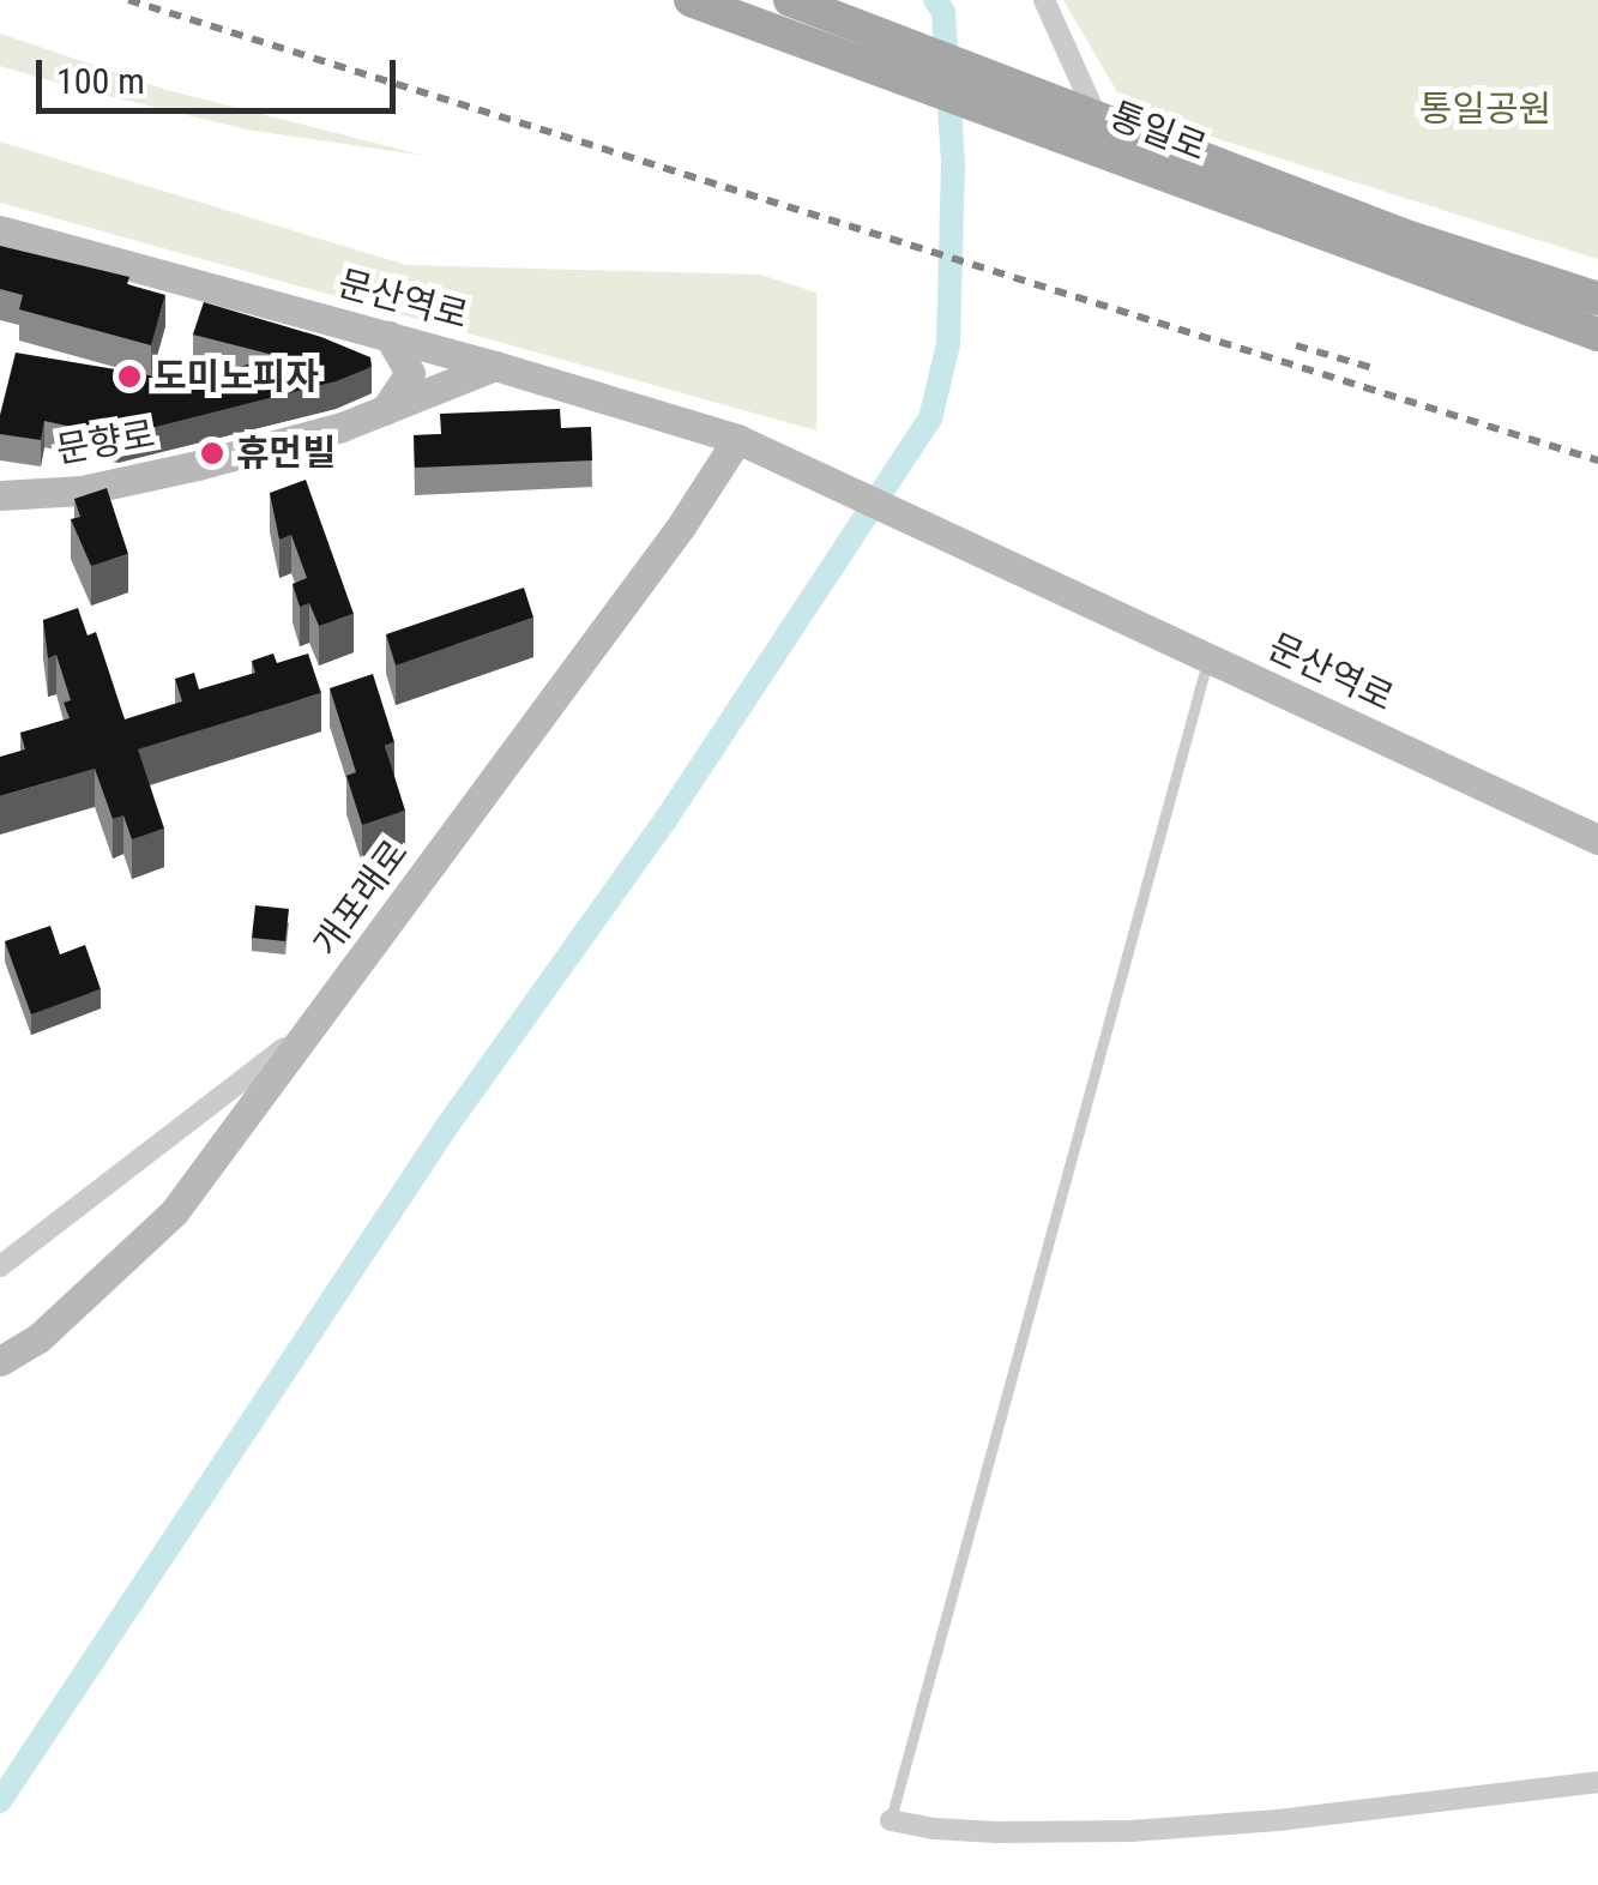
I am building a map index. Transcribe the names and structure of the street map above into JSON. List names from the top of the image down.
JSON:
{
  "streets": {
    "main road": ["통일로"],
    "street": ["문산역로", "문향로", "개포래로"]
  },
  "crossings": [
    ["문산역로", "문향로"],
    ["문산역로", "개포래로"]
  ],
  "parks": ["통일공원"],
  "places": ["도미노피자", "휴먼빌"],
  "scale_bar": "100 m"
}
